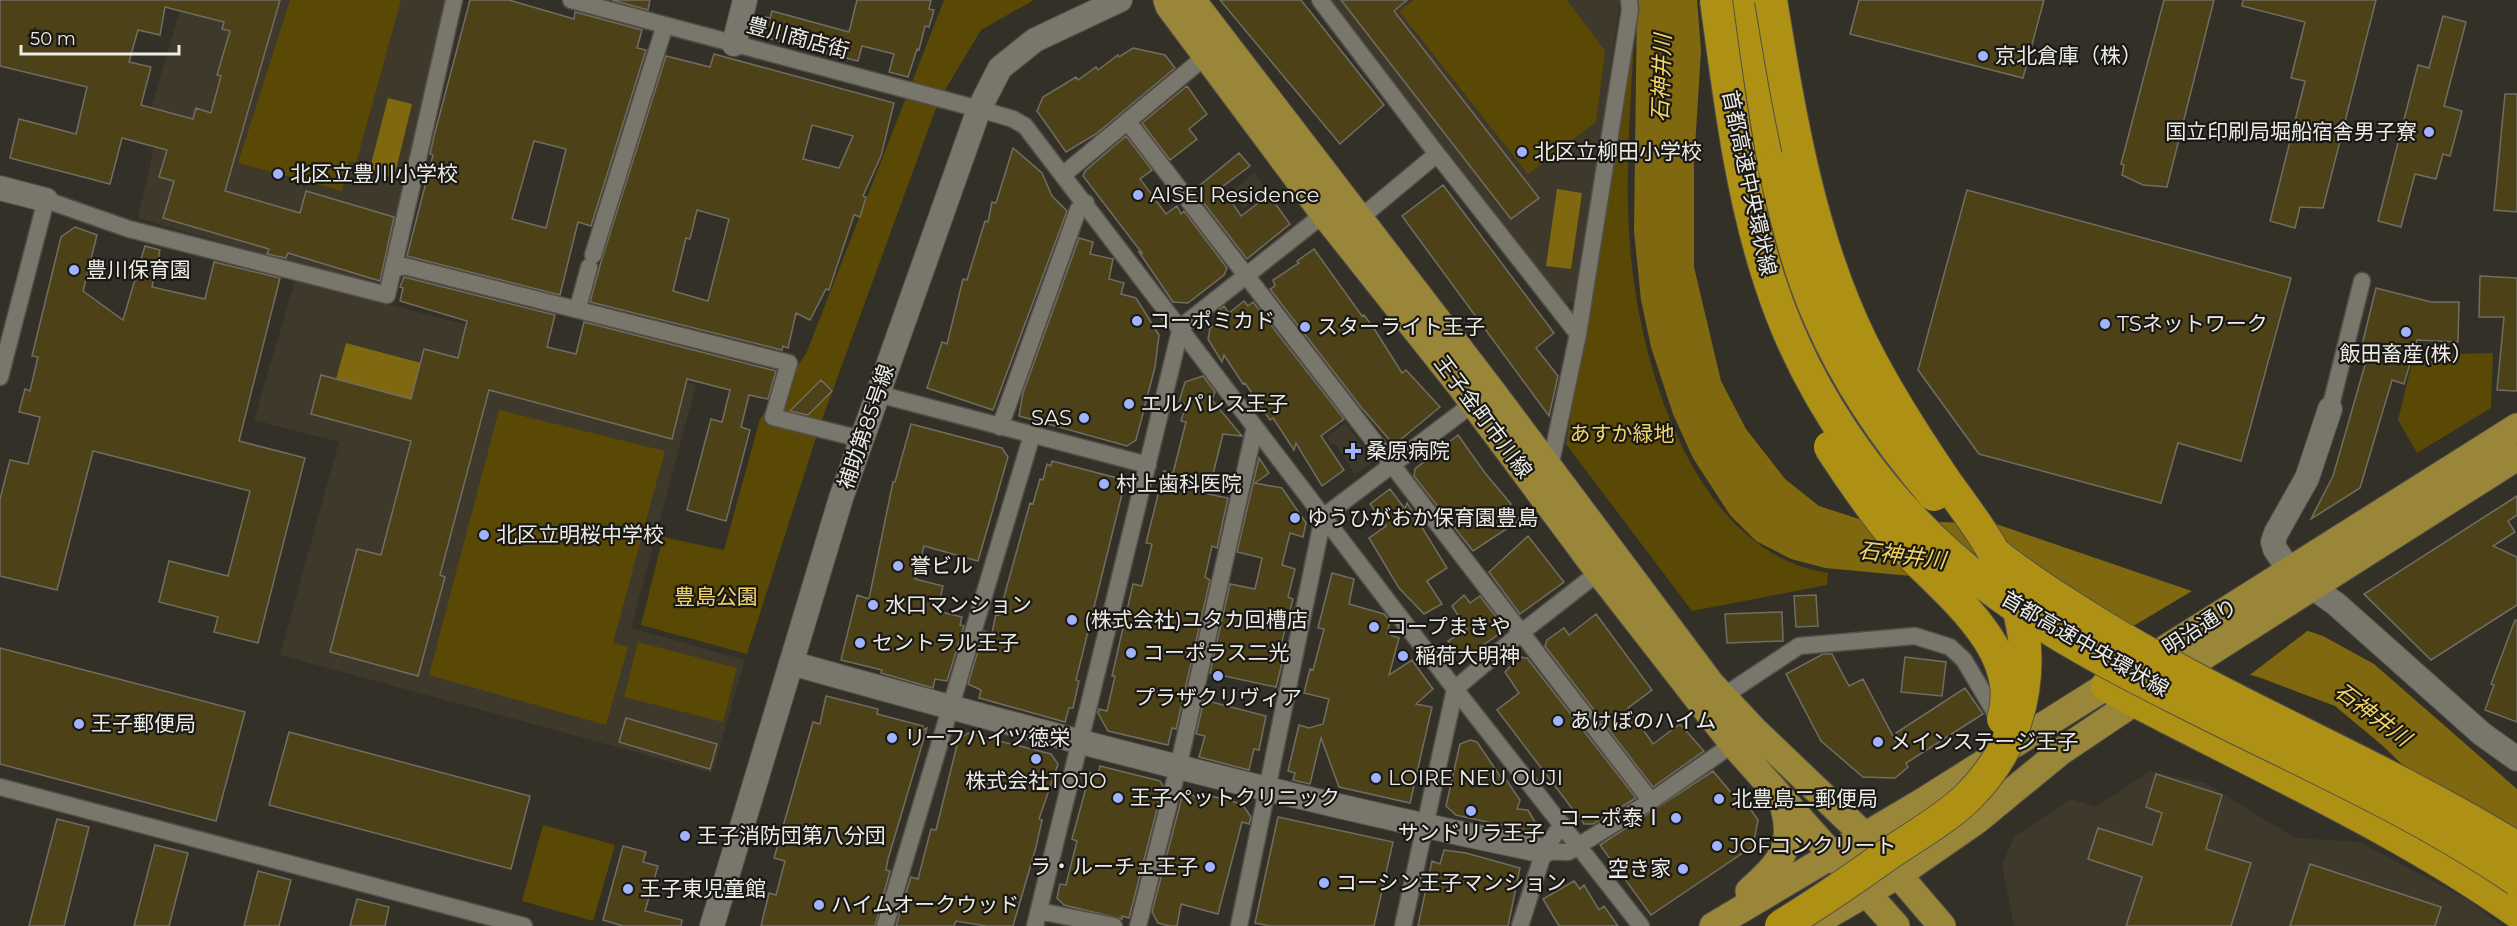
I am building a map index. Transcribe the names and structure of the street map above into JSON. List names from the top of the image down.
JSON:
{
  "streets": {
    "highway": ["首都高速中央環状線"],
    "main road": ["王子金町市川線", "明治通り"],
    "street": ["豊川商店街", "補助第85号線"]
  },
  "crossings": [
    ["豊川商店街", "補助第85号線"],
    ["王子金町市川線", "明治通り"]
  ],
  "water": ["石神井川"],
  "parks": ["あすか緑地", "豊島公園"],
  "places": {
    "other": [
      "京北倉庫（株）",
      "国立印刷局堀船宿舎男子寮",
      "北区立柳田小学校",
      "北区立豊川小学校",
      "AISEI Residence",
      "豊川保育園",
      "コーポミカド",
      "TSネットワーク",
      "スターライト王子",
      "飯田畜産(株）",
      "エルパレス王子",
      "SAS",
      "村上歯科医院",
      "ゆうひがおか保育園豊島",
      "北区立明桜中学校",
      "誉ビル",
      "水口マンション",
      "(株式会社)ユタカ回槽店",
      "コープまきや",
      "セントラル王子",
      "コーポラス二光",
      "稲荷大明神",
      "プラザクリヴィア",
      "あけぼのハイム",
      "王子郵便局",
      "リーフハイツ徳栄",
      "メインステージ王子",
      "株式会社TOJO",
      "LOIRE NEU OUJI",
      "王子ペットクリニック",
      "北豊島二郵便局",
      "サンドリラ王子",
      "コーポ泰Ⅰ",
      "王子消防団第八分団",
      "JOFコンクリート",
      "ラ・ルーチェ王子",
      "空き家",
      "コーシン王子マンション",
      "王子東児童館",
      "ハイムオークウッド"
    ],
    "health": ["桑原病院"]
  },
  "scale_bar": "50 m"
}
